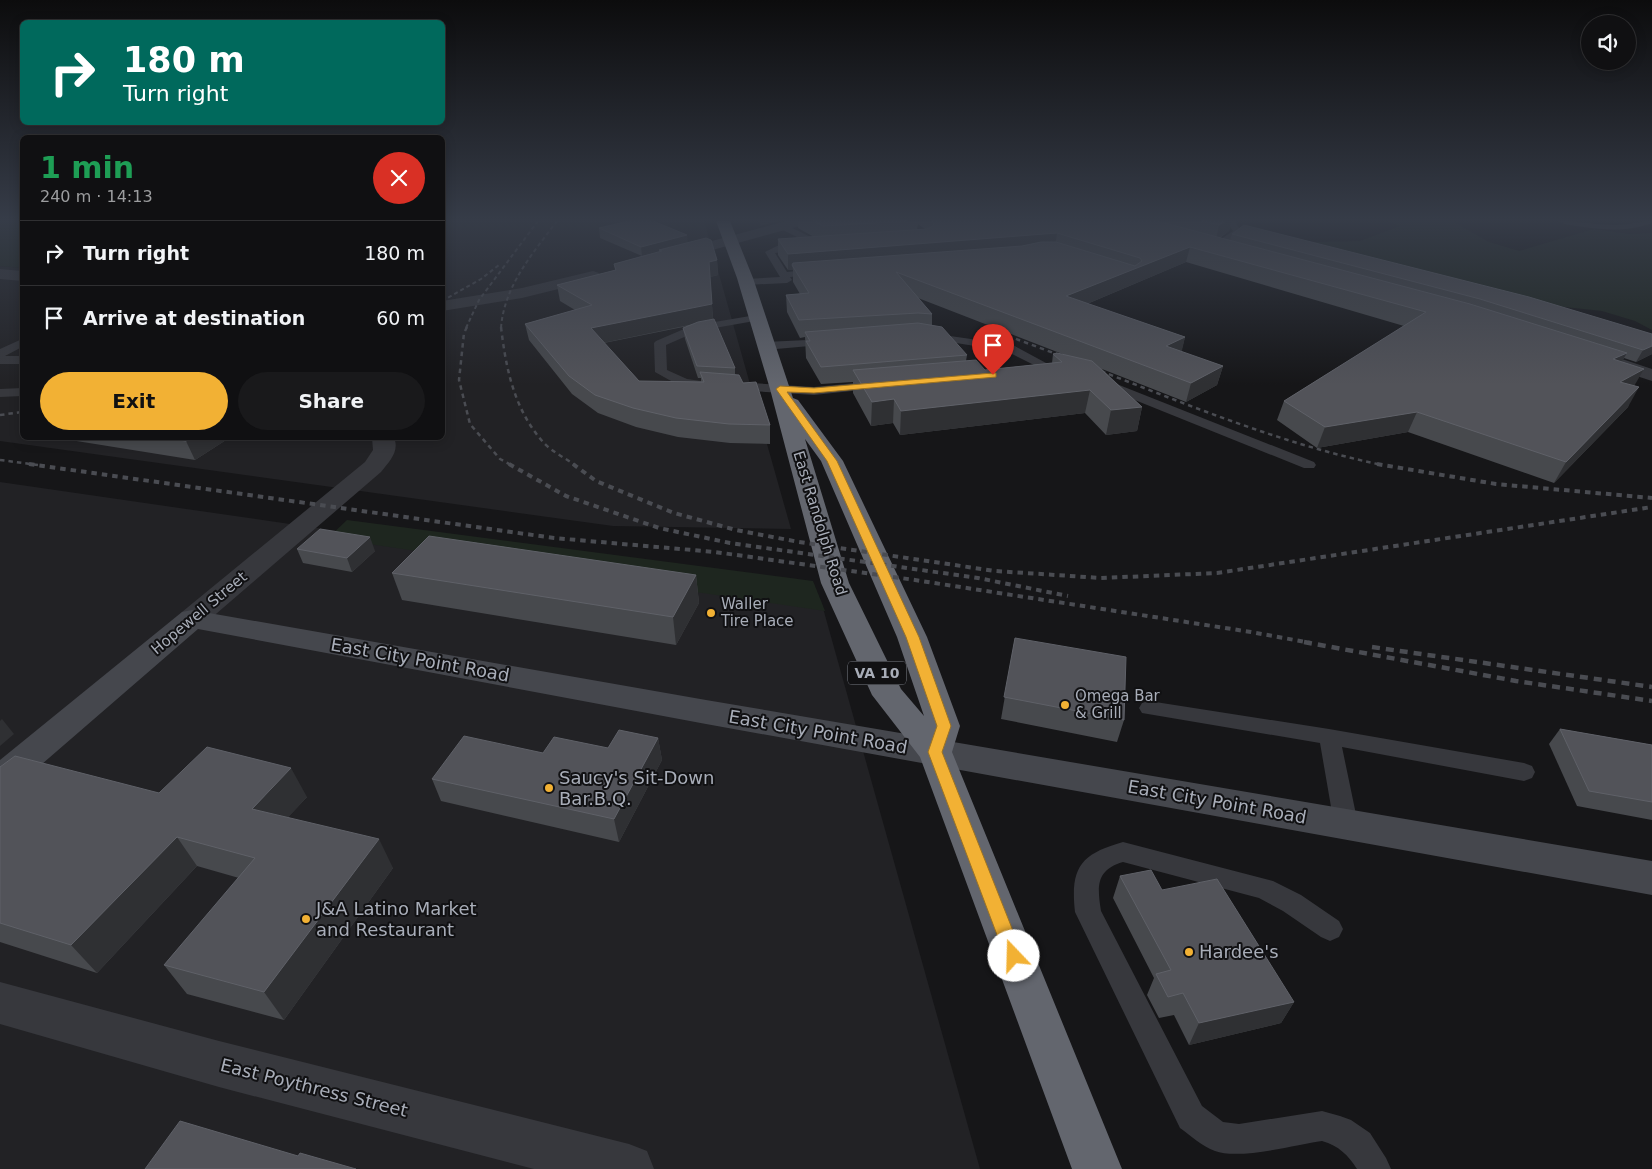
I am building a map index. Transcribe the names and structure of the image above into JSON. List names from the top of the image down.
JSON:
{
  "streets": {
    "highway": ["East Randolph Road", "VA 10"],
    "street": ["Hopewell Street", "East City Point Road", "East Poythress Street"]
  },
  "crossings": [
    ["East Randolph Road", "East City Point Road"],
    ["Hopewell Street", "East City Point Road"]
  ],
  "places": [
    "Waller Tire Place",
    "Omega Bar & Grill",
    "Saucy's Sit-Down Bar.B.Q.",
    "J&A Latino Market and Restaurant",
    "Hardee's"
  ],
  "page": {
    "turn": ["180 m", "Turn right"],
    "heading": ["1 min", "240 m · 14:13"],
    "list": [
      {
        "name": "Turn right",
        "value": "180 m"
      },
      {
        "name": "Arrive at destination",
        "value": "60 m"
      }
    ],
    "buttons": ["Exit", "Share"]
  }
}
